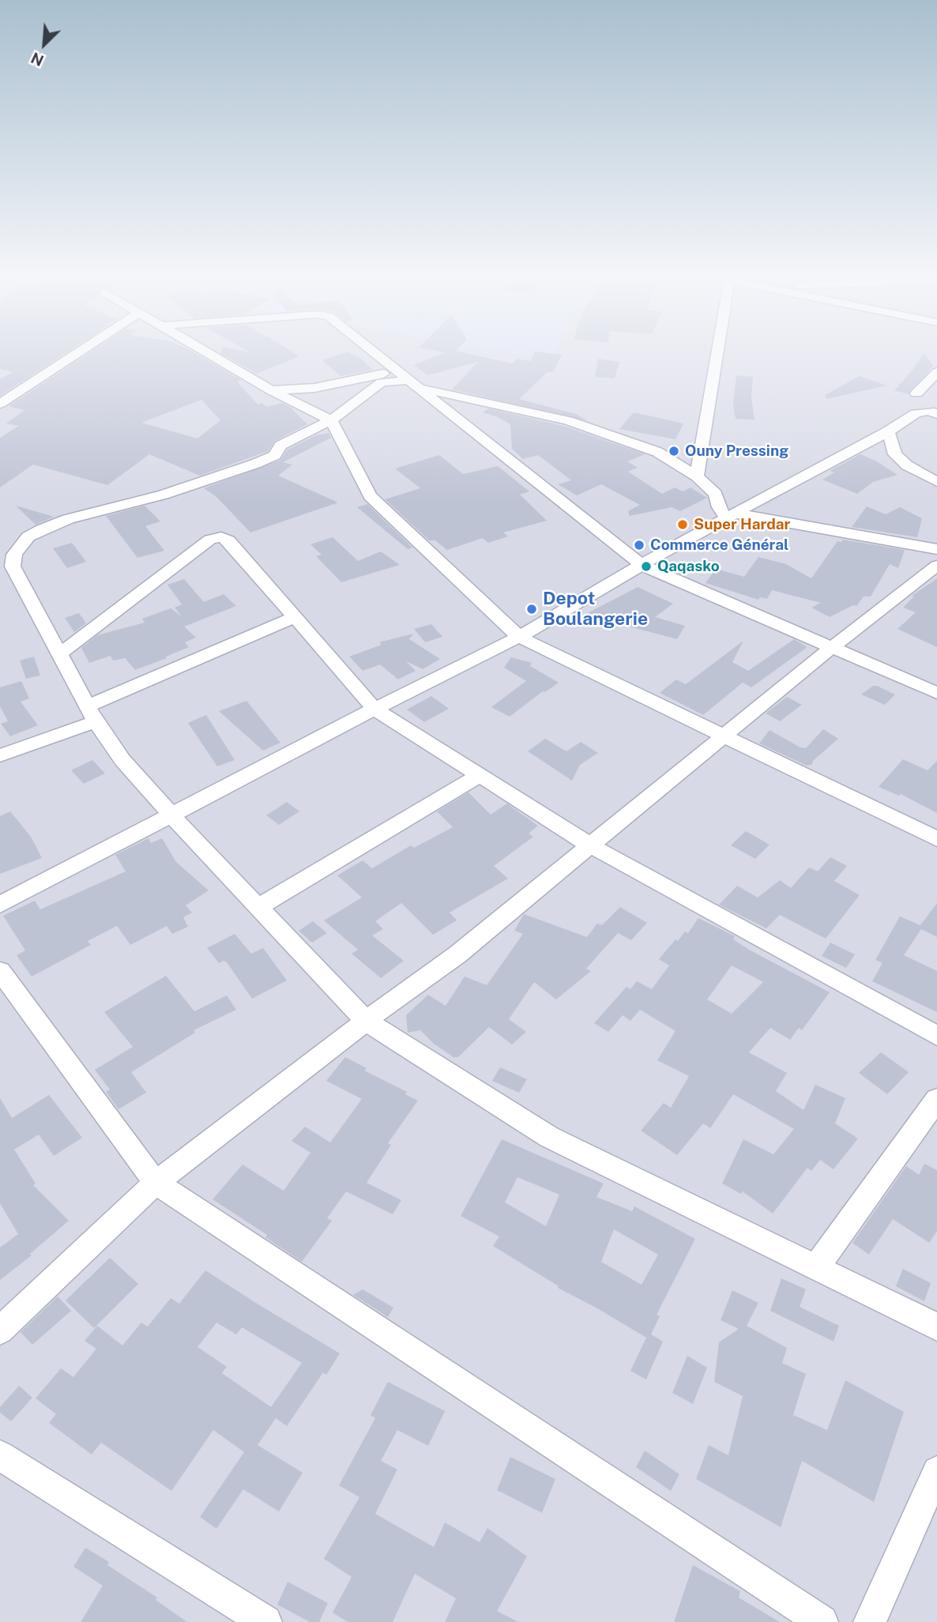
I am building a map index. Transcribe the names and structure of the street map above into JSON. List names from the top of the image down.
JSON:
{
  "places": [
    "Ouny Pressing",
    "Super Hardar",
    "Commerce Général",
    "Qaqasko",
    "Depot Boulangerie"
  ],
  "north": "bottom left"
}
